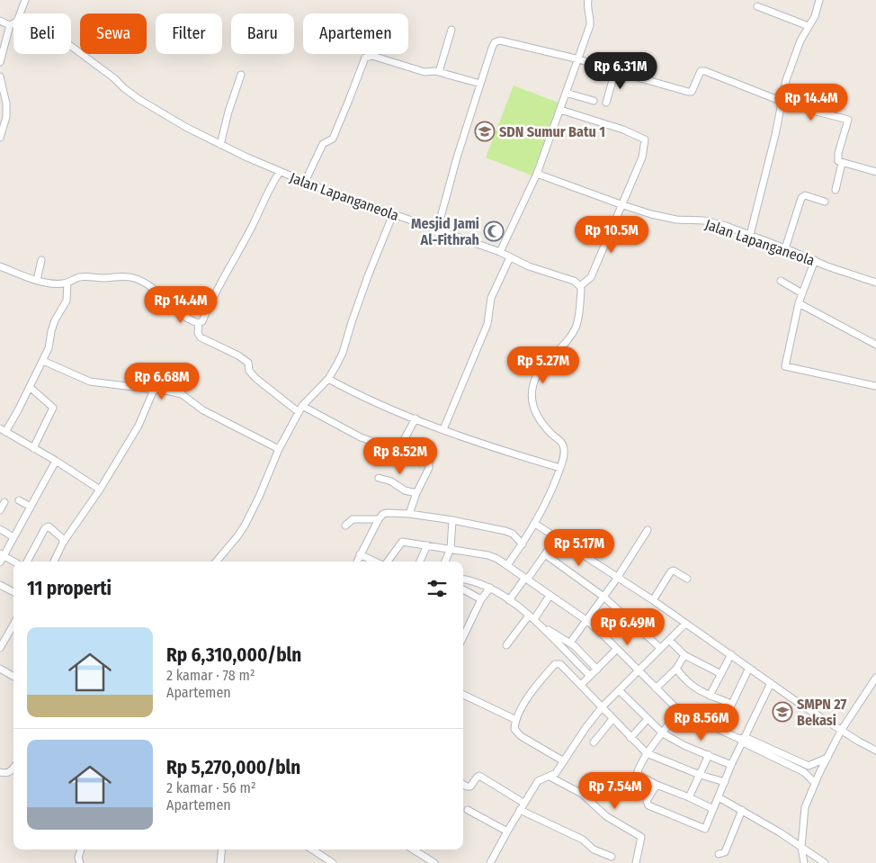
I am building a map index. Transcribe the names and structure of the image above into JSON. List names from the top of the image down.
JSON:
{
  "streets": {
    "street": ["Jalan Lapanganeola"]
  },
  "places": {
    "school or university": ["SDN Sumur Batu 1", "SMPN 27 Bekasi"],
    "mosque": ["Mesjid Jami Al-Fithrah"]
  },
  "page": {
    "chip": [
      "Beli",
      "Sewa",
      "Filter",
      "Baru",
      "Apartemen"
    ],
    "price": [
      "Rp 6.31M",
      "Rp 14.4M",
      "Rp 10.5M",
      "Rp 14.4M",
      "Rp 5.27M",
      "Rp 6.68M",
      "Rp 8.52M",
      "Rp 5.17M",
      "Rp 6.49M",
      "Rp 8.56M",
      "Rp 7.54M"
    ],
    "heading": "11 properti",
    "list": [
      {
        "name": "Rp 6,310,000/bln",
        "note": "2 kamar · 78 m² · Apartemen"
      },
      {
        "name": "Rp 5,270,000/bln",
        "note": "2 kamar · 56 m² · Apartemen"
      }
    ]
  }
}
